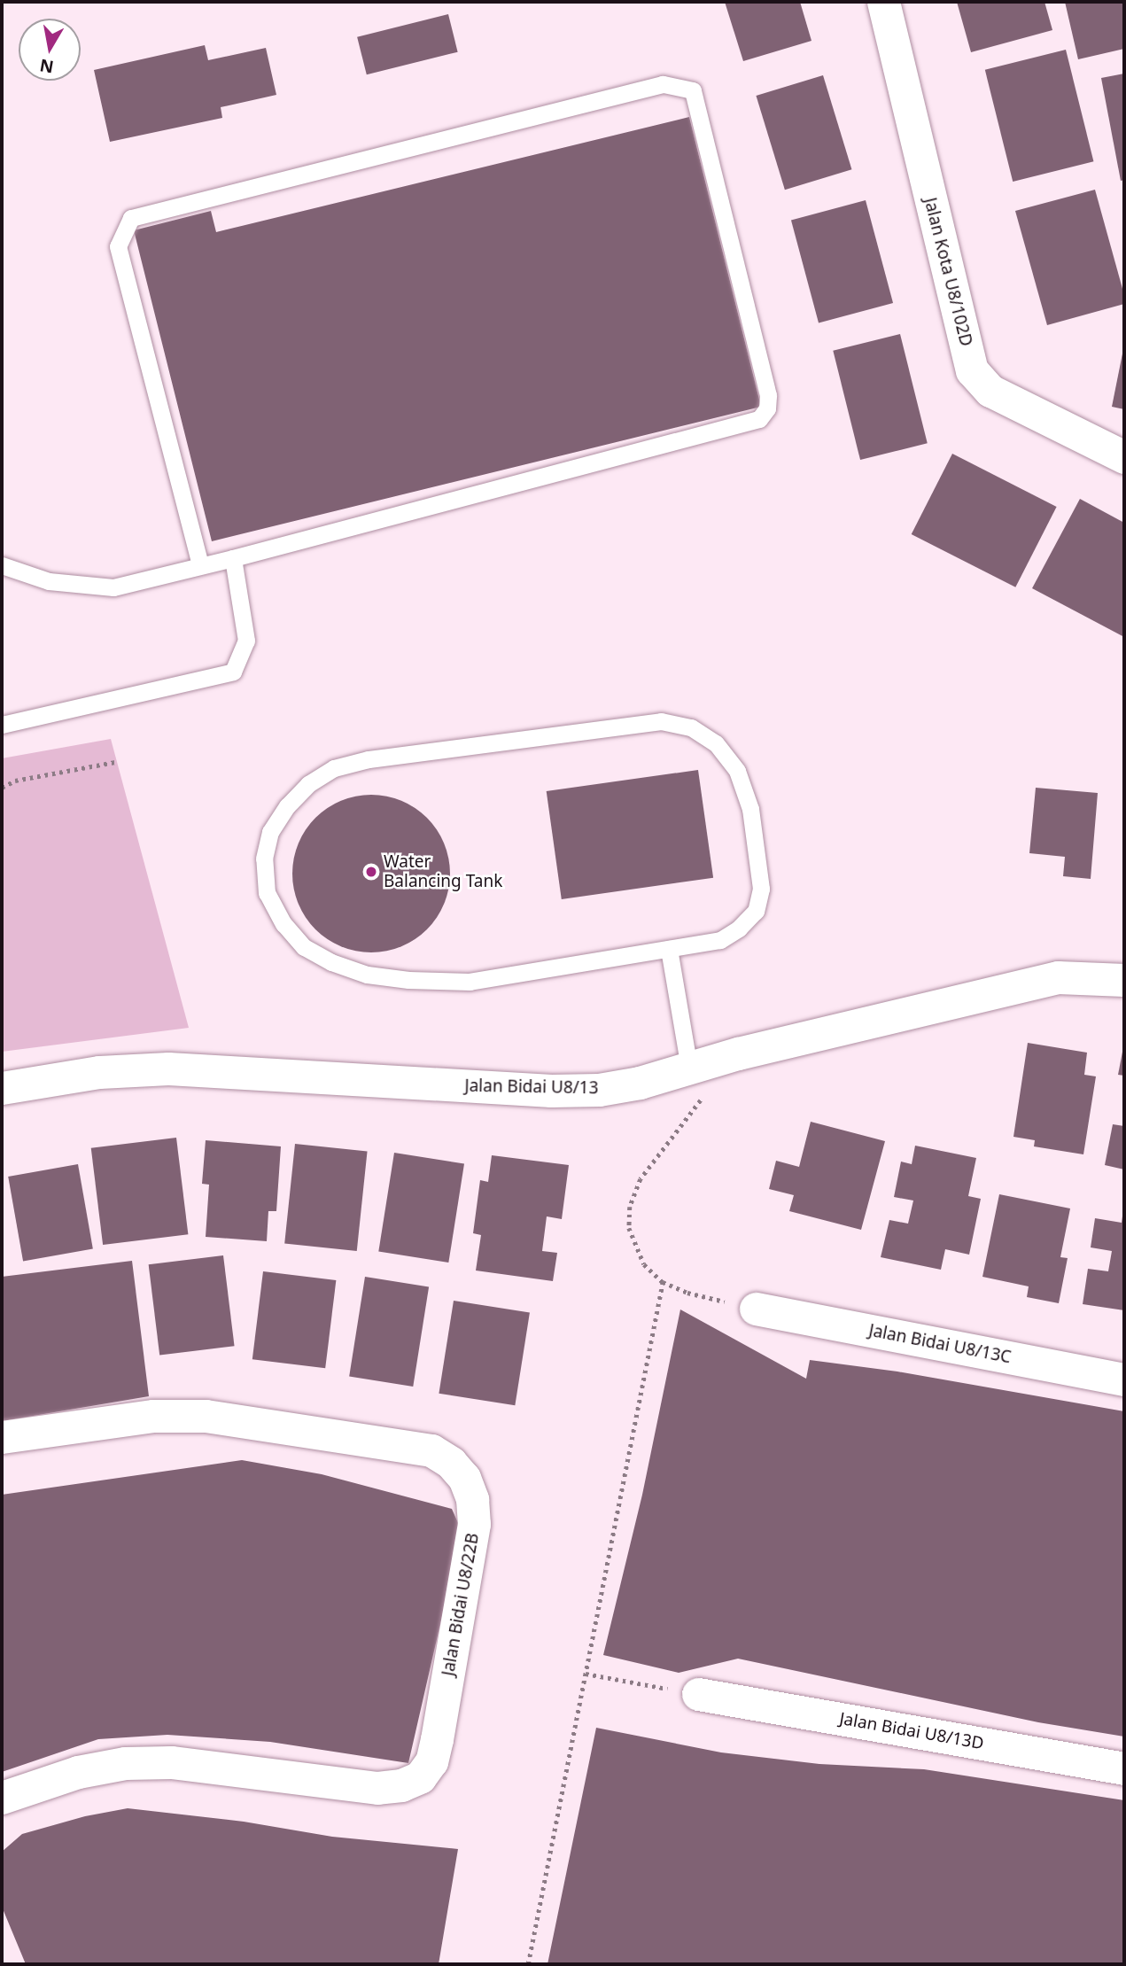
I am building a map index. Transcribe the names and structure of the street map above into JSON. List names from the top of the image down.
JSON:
{
  "streets": {
    "street": [
      "Jalan Kota U8/102D",
      "Jalan Bidai U8/13",
      "Jalan Bidai U8/13C",
      "Jalan Bidai U8/22B",
      "Jalan Bidai U8/13D"
    ]
  },
  "places": ["Water Balancing Tank"],
  "north": "bottom"
}
